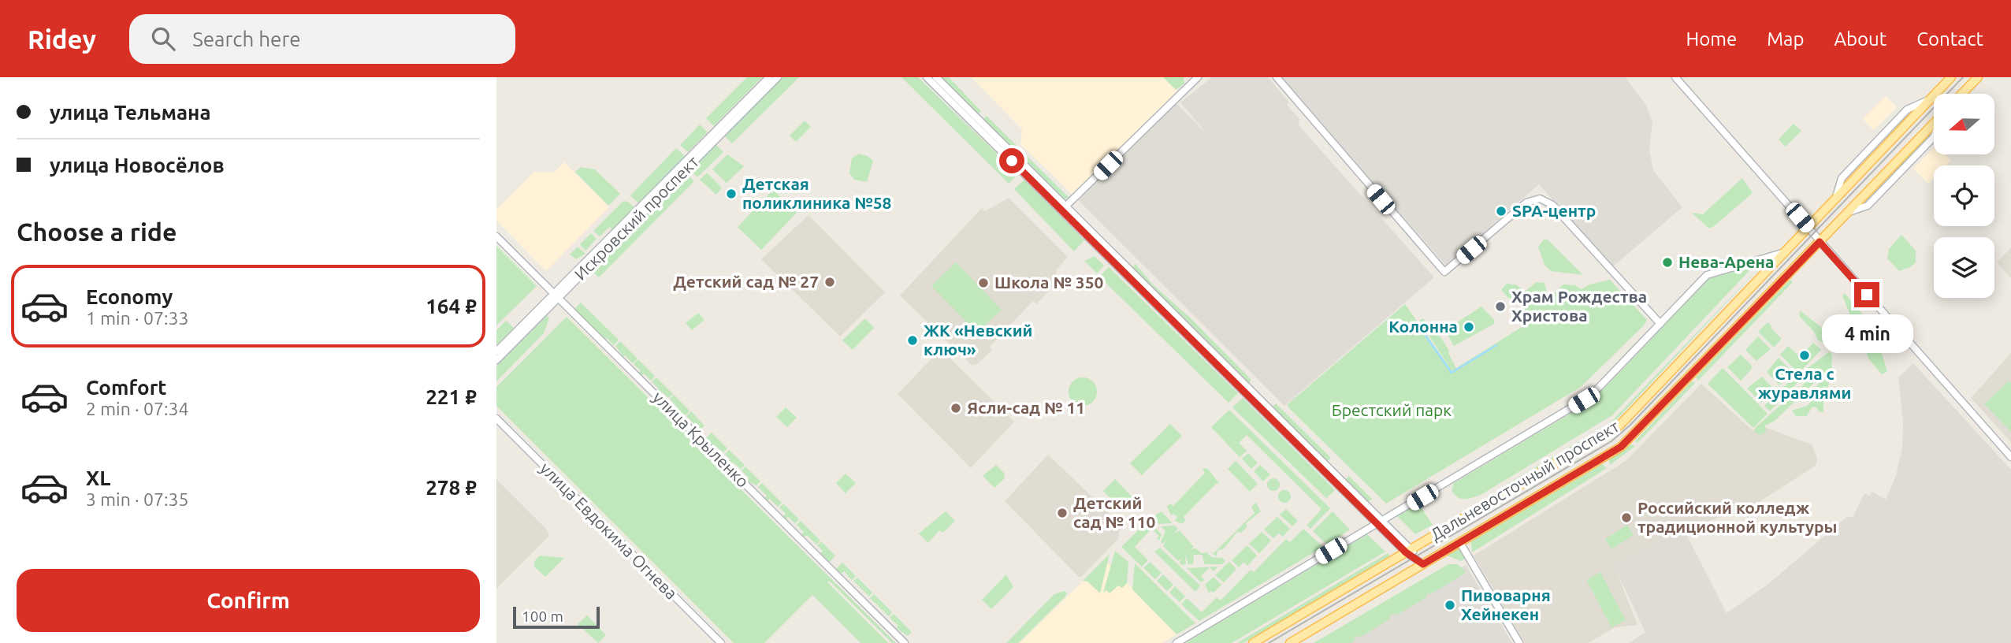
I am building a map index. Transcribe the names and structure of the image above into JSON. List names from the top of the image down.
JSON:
{
  "streets": {
    "main road": ["Дальневосточный проспект"],
    "street": ["Искровский проспект", "улица Крыленко", "улица Евдокима Огнева"]
  },
  "crossings": [
    ["Искровский проспект", "улица Крыленко"]
  ],
  "parks": ["Брестский парк"],
  "places": [
    "Детская поликлиника №58",
    "SPA-центр",
    "Нева-Арена",
    "Детский сад № 27",
    "Школа № 350",
    "Храм Рождества Христова",
    "Колонна",
    "ЖК «Невский ключ»",
    "Стела с журавлями",
    "Ясли-сад № 11",
    "Детский сад № 110",
    "Российский колледж традиционной культуры",
    "Пивоварня Хейнекен"
  ],
  "scale_bar": "100 m",
  "north": "left",
  "page": {
    "header": "Ridey",
    "search": "Search here",
    "nav": [
      "Home",
      "Map",
      "About",
      "Contact"
    ],
    "banner": ["улица Тельмана", "улица Новосёлов"],
    "heading": "Choose a ride",
    "list": [
      {
        "name": "Economy",
        "note": "1 min · 07:33",
        "value": "164 ₽"
      },
      {
        "name": "Comfort",
        "note": "2 min · 07:34",
        "value": "221 ₽"
      },
      {
        "name": "XL",
        "note": "3 min · 07:35",
        "value": "278 ₽"
      }
    ],
    "bubble": "4 min",
    "buttons": "Confirm",
    "scale": "100 m"
  }
}
